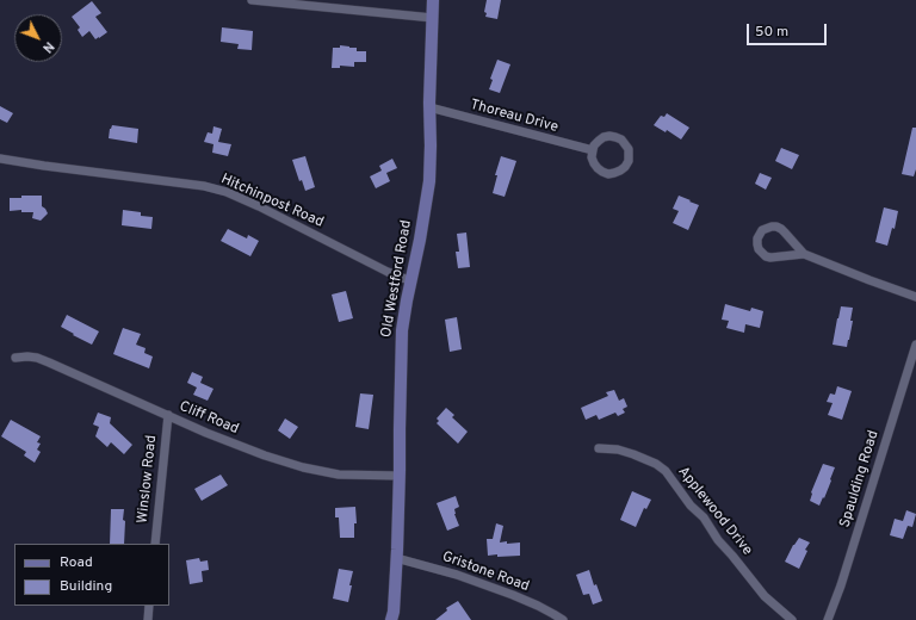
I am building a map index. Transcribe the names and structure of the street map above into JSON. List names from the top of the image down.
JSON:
{
  "streets": {
    "main road": ["Old Westford Road"],
    "street": [
      "Thoreau Drive",
      "Hitchinpost Road",
      "Cliff Road",
      "Winslow Road",
      "Spaulding Road",
      "Applewood Drive",
      "Gristone Road"
    ]
  },
  "crossings": [
    ["Thoreau Drive", "Old Westford Road"],
    ["Hitchinpost Road", "Old Westford Road"],
    ["Old Westford Road", "Cliff Road"],
    ["Old Westford Road", "Gristone Road"],
    ["Cliff Road", "Winslow Road"]
  ],
  "legend": ["Road", "Building"],
  "scale_bar": "50 m",
  "north": "bottom right"
}
